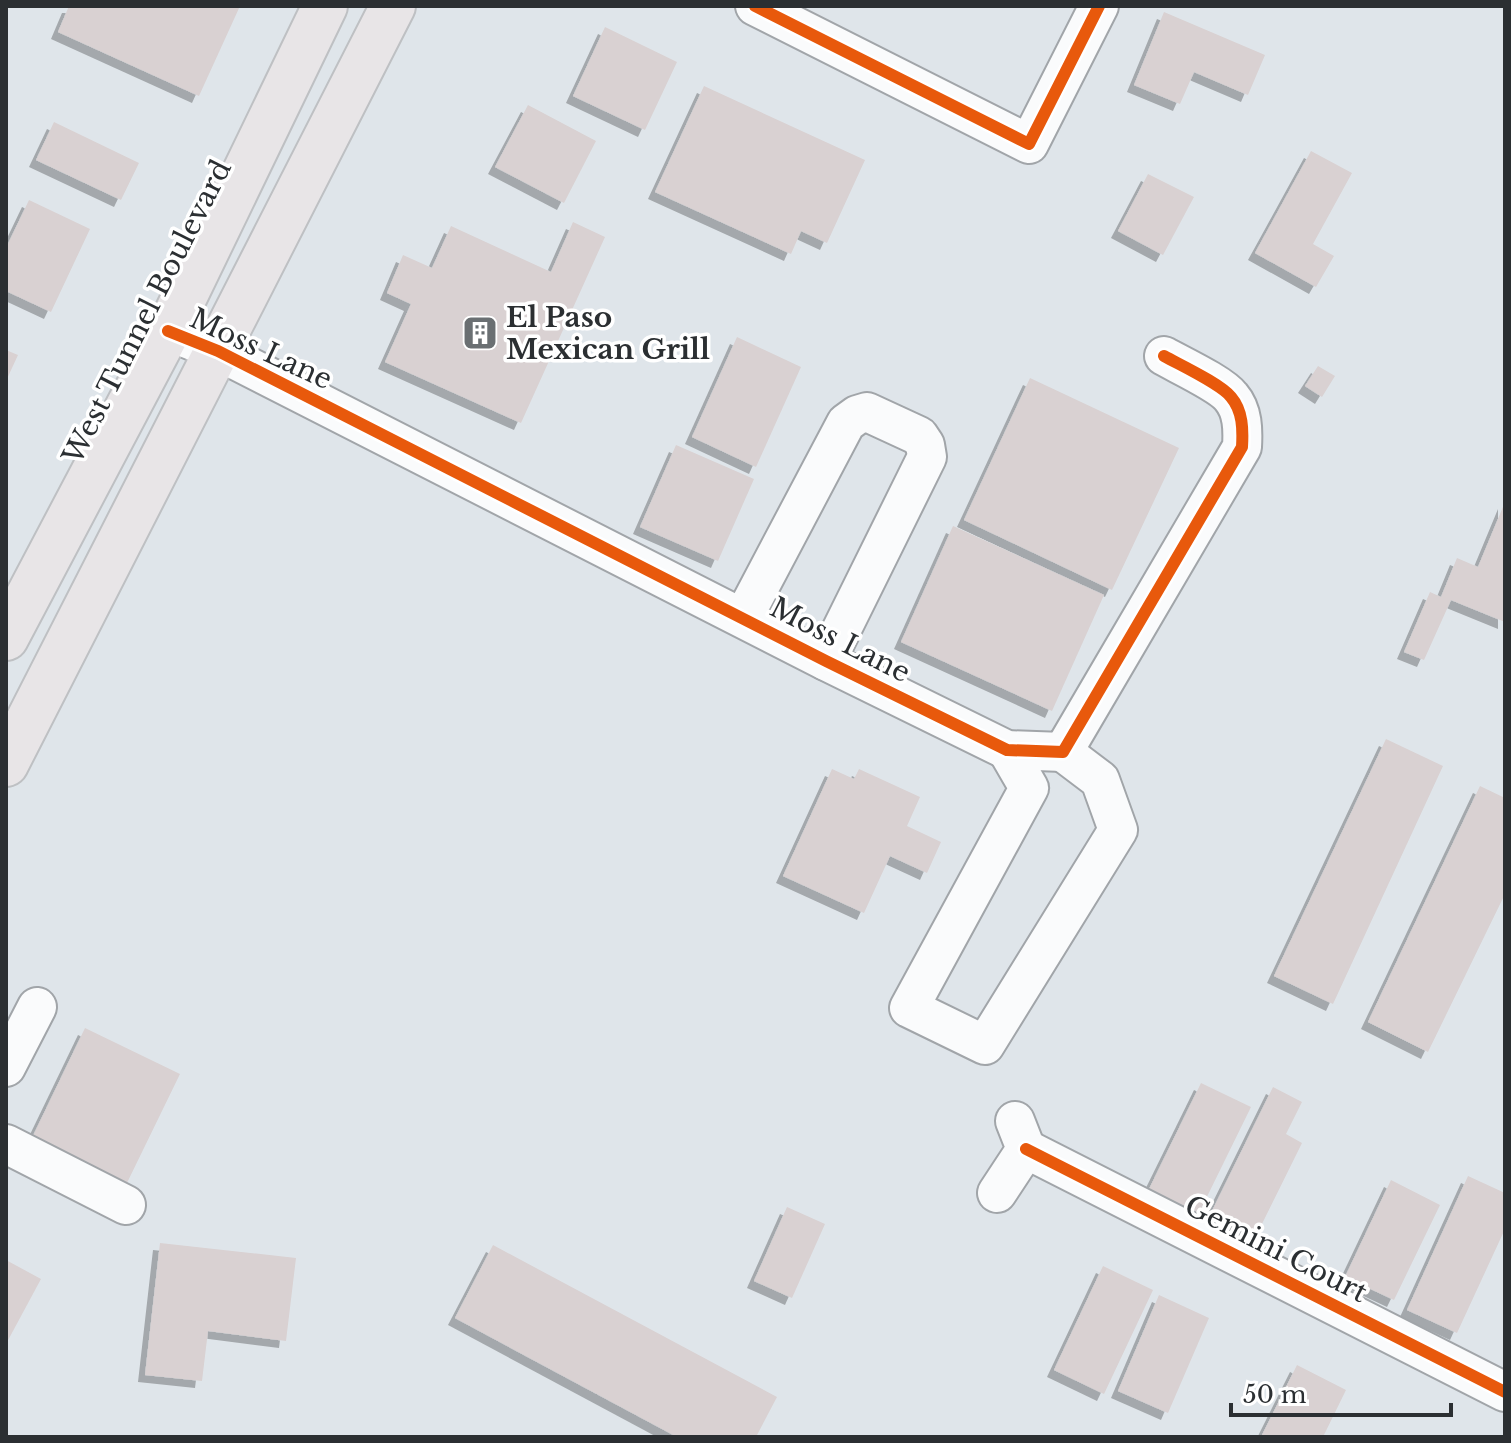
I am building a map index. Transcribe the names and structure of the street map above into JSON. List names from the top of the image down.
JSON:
{
  "streets": {
    "main road": ["West Tunnel Boulevard"],
    "street": ["Moss Lane", "Gemini Court"]
  },
  "crossings": [
    ["West Tunnel Boulevard", "Moss Lane"]
  ],
  "places": {
    "building": ["El Paso Mexican Grill"]
  },
  "scale_bar": "50 m"
}
